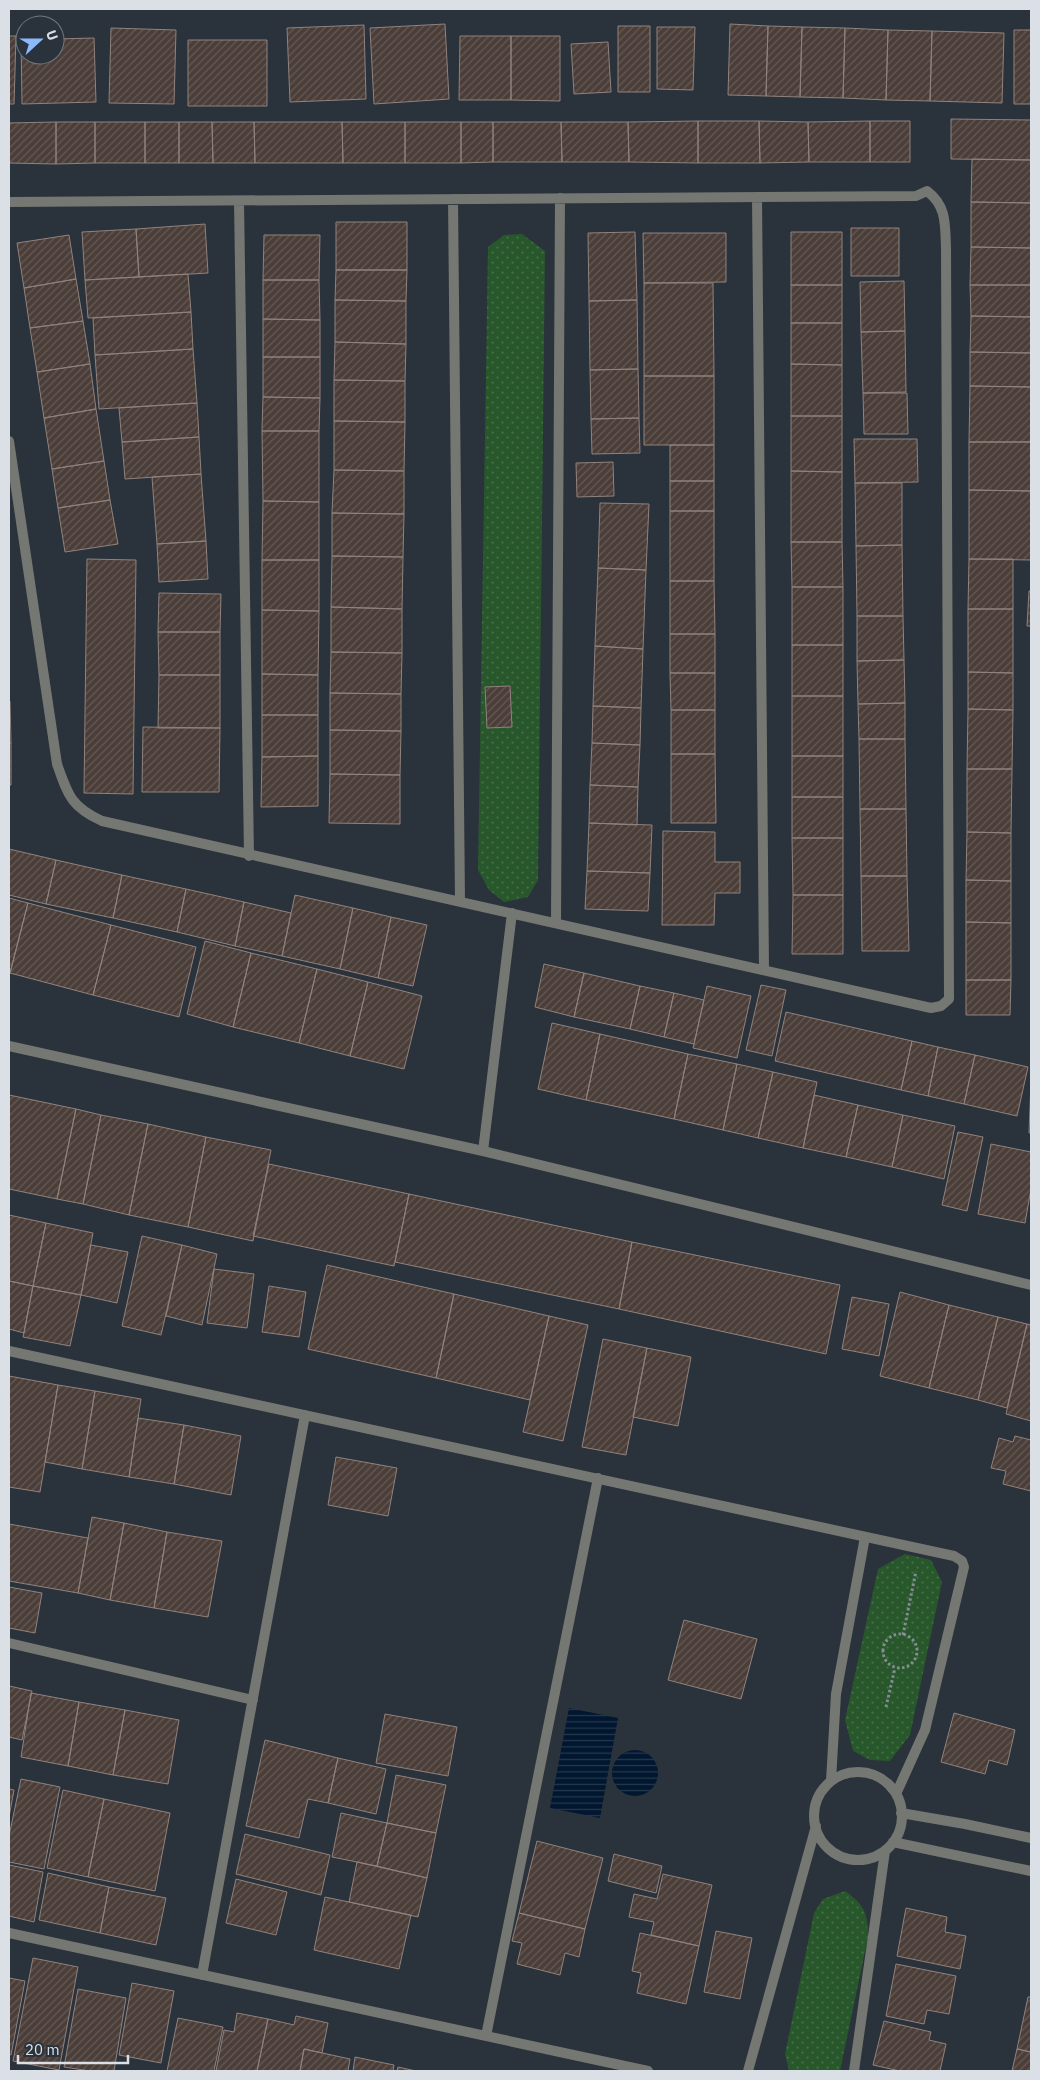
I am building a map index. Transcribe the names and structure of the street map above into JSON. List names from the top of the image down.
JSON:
{
  "scale_bar": "20 m",
  "north": "right"
}
